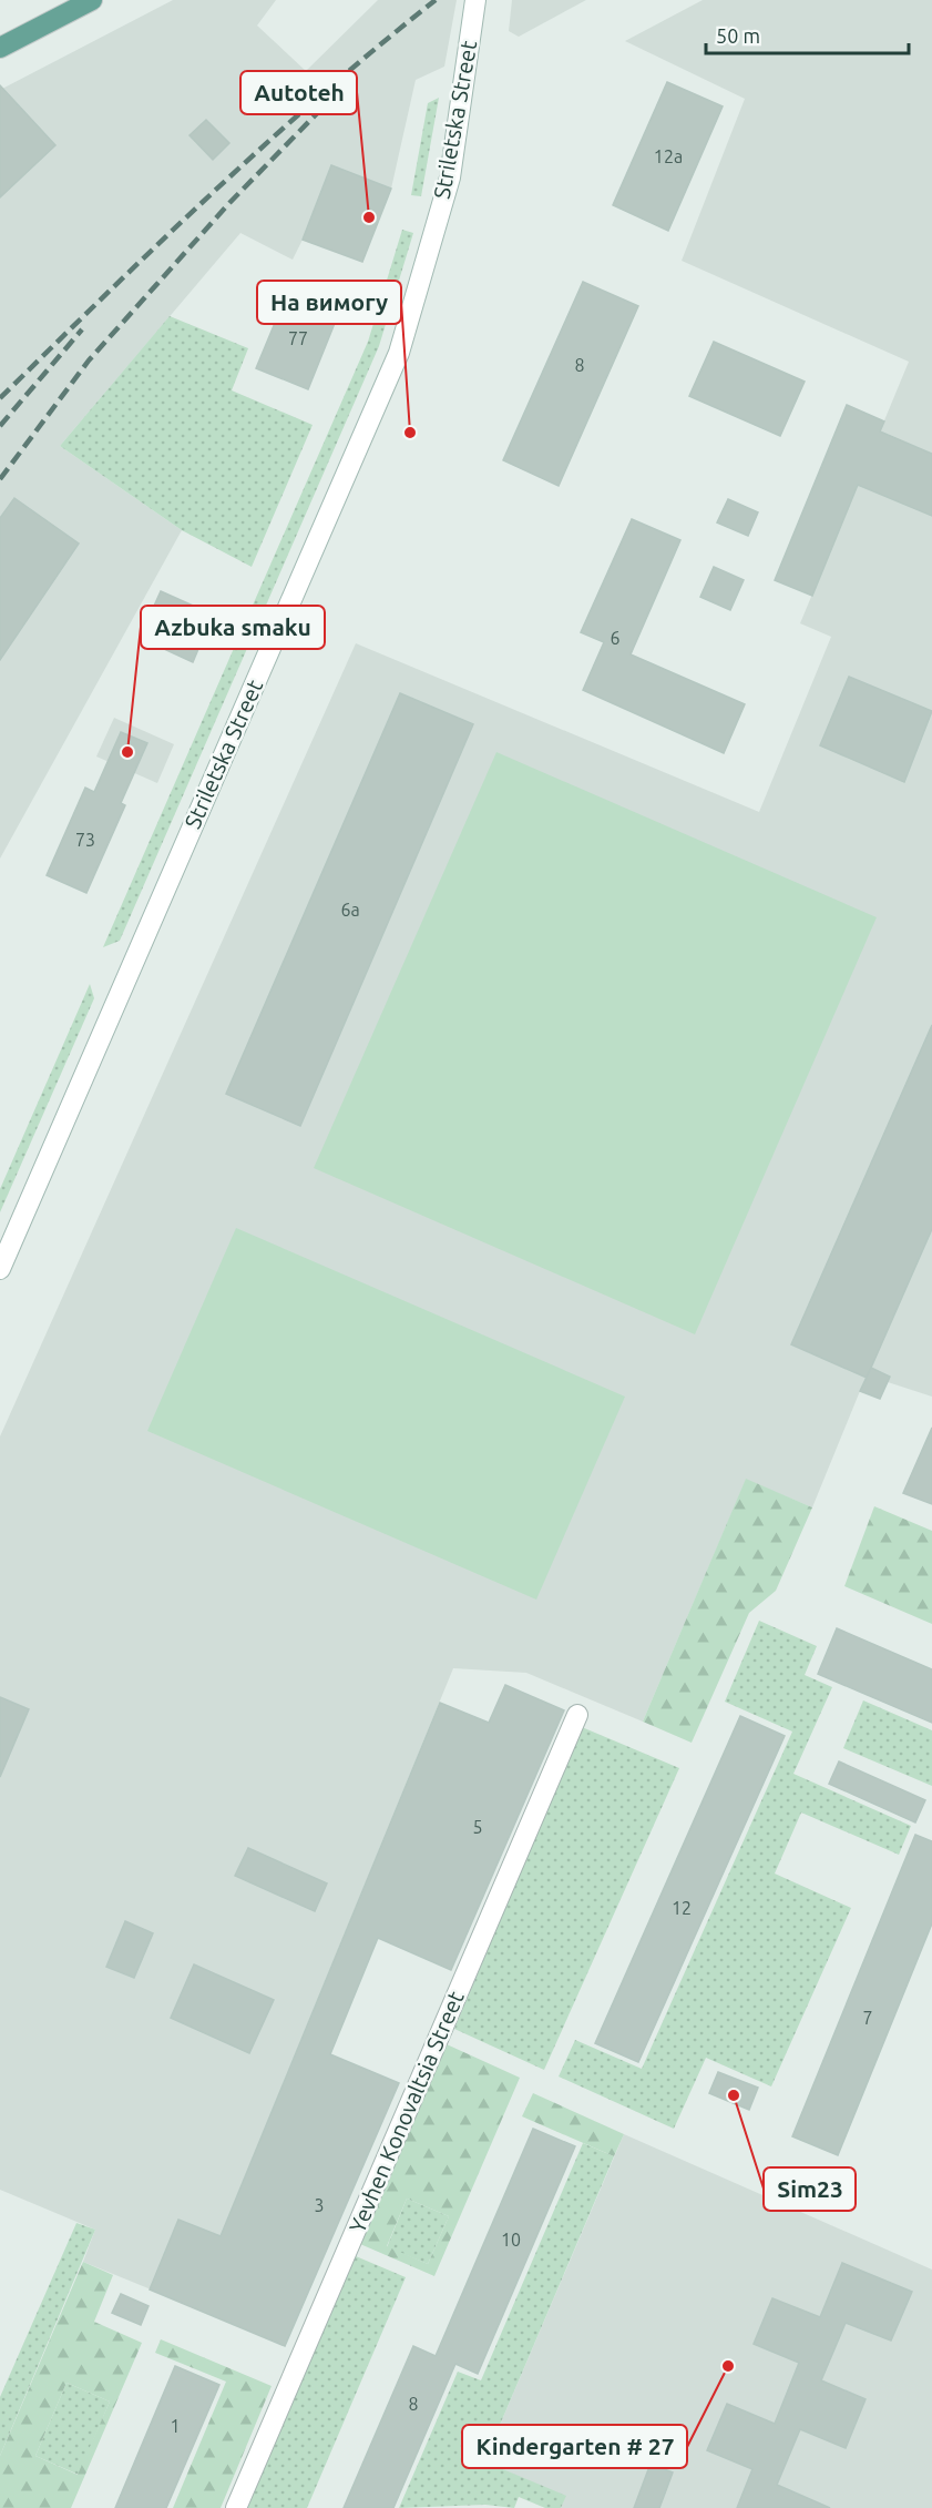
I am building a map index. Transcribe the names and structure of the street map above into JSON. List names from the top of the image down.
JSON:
{
  "streets": {
    "street": ["Striletska Street", "Yevhen Konovaltsia Street"]
  },
  "places": [
    "Autoteh",
    "На вимогу",
    "Azbuka smaku",
    "Sim23",
    "Kindergarten # 27"
  ],
  "house_numbers": [
    "12а",
    "77",
    "8",
    "6",
    "73",
    "6а",
    "5",
    "12",
    "7",
    "3",
    "10",
    "8",
    "1"
  ],
  "scale_bar": "50 m"
}
